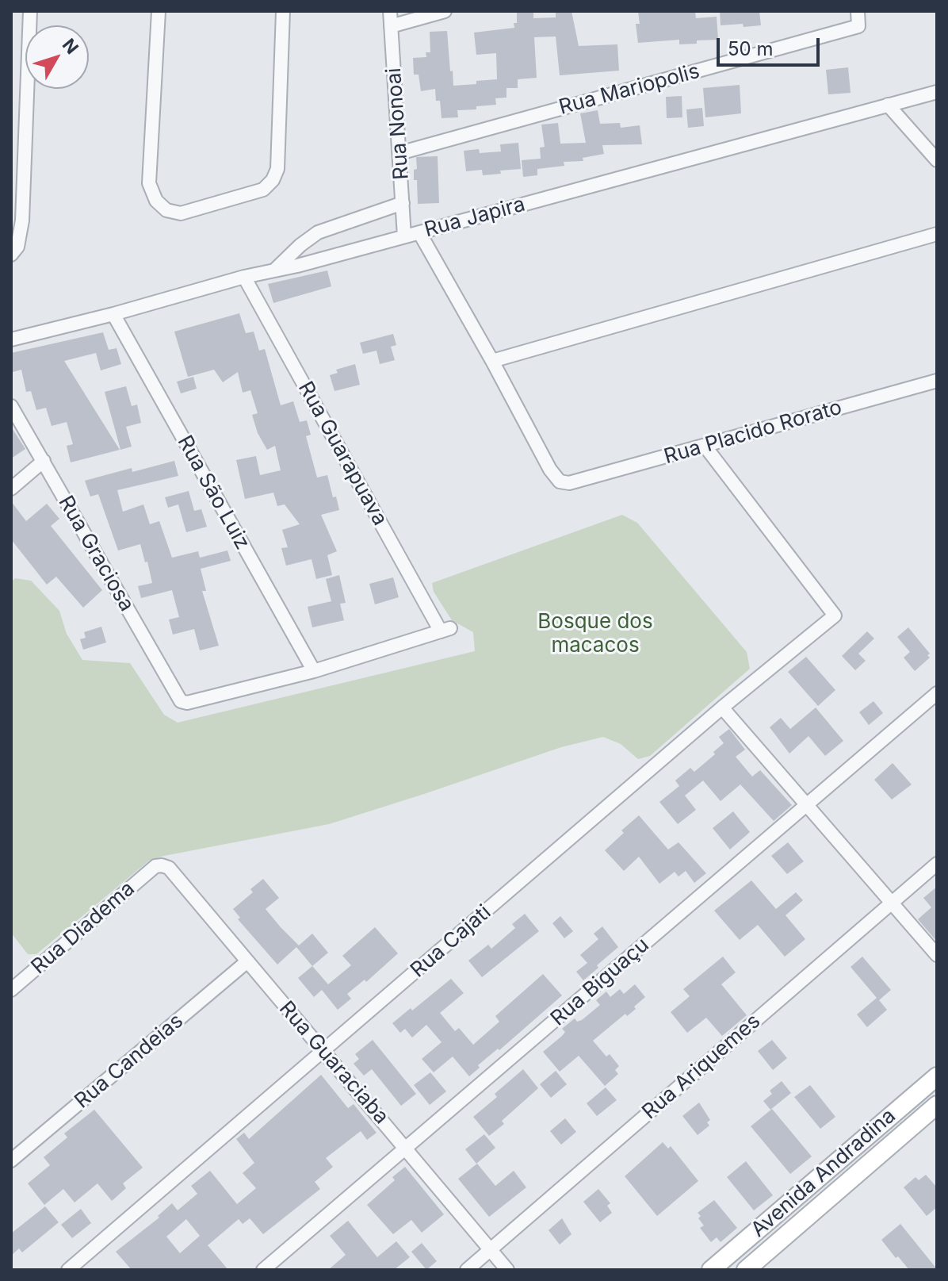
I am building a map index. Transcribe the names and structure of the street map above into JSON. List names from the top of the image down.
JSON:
{
  "streets": {
    "main road": ["Avenida Andradina"],
    "street": [
      "Rua Mariopolis",
      "Rua Nonoai",
      "Rua Japira",
      "Rua Placido Rorato",
      "Rua Guarapuava",
      "Rua São Luiz",
      "Rua Graciosa",
      "Rua Diadema",
      "Rua Cajati",
      "Rua Biguaçu",
      "Rua Candeias",
      "Rua Guaraciaba",
      "Rua Ariquemes"
    ]
  },
  "crossings": [
    ["Rua Mariopolis", "Rua Nonoai"],
    ["Rua Nonoai", "Rua Japira"],
    ["Rua Japira", "Rua Guarapuava"],
    ["Rua Japira", "Rua São Luiz"],
    ["Rua Placido Rorato", "Rua Cajati"],
    ["Rua Guarapuava", "Rua São Luiz"],
    ["Rua Guarapuava", "Rua Graciosa"],
    ["Rua São Luiz", "Rua Graciosa"],
    ["Rua Diadema", "Rua Guaraciaba"],
    ["Rua Cajati", "Rua Guaraciaba"],
    ["Rua Biguaçu", "Rua Guaraciaba"],
    ["Rua Candeias", "Rua Guaraciaba"],
    ["Rua Guaraciaba", "Rua Ariquemes"]
  ],
  "parks": ["Bosque dos macacos"],
  "scale_bar": "50 m",
  "north": "top right"
}
